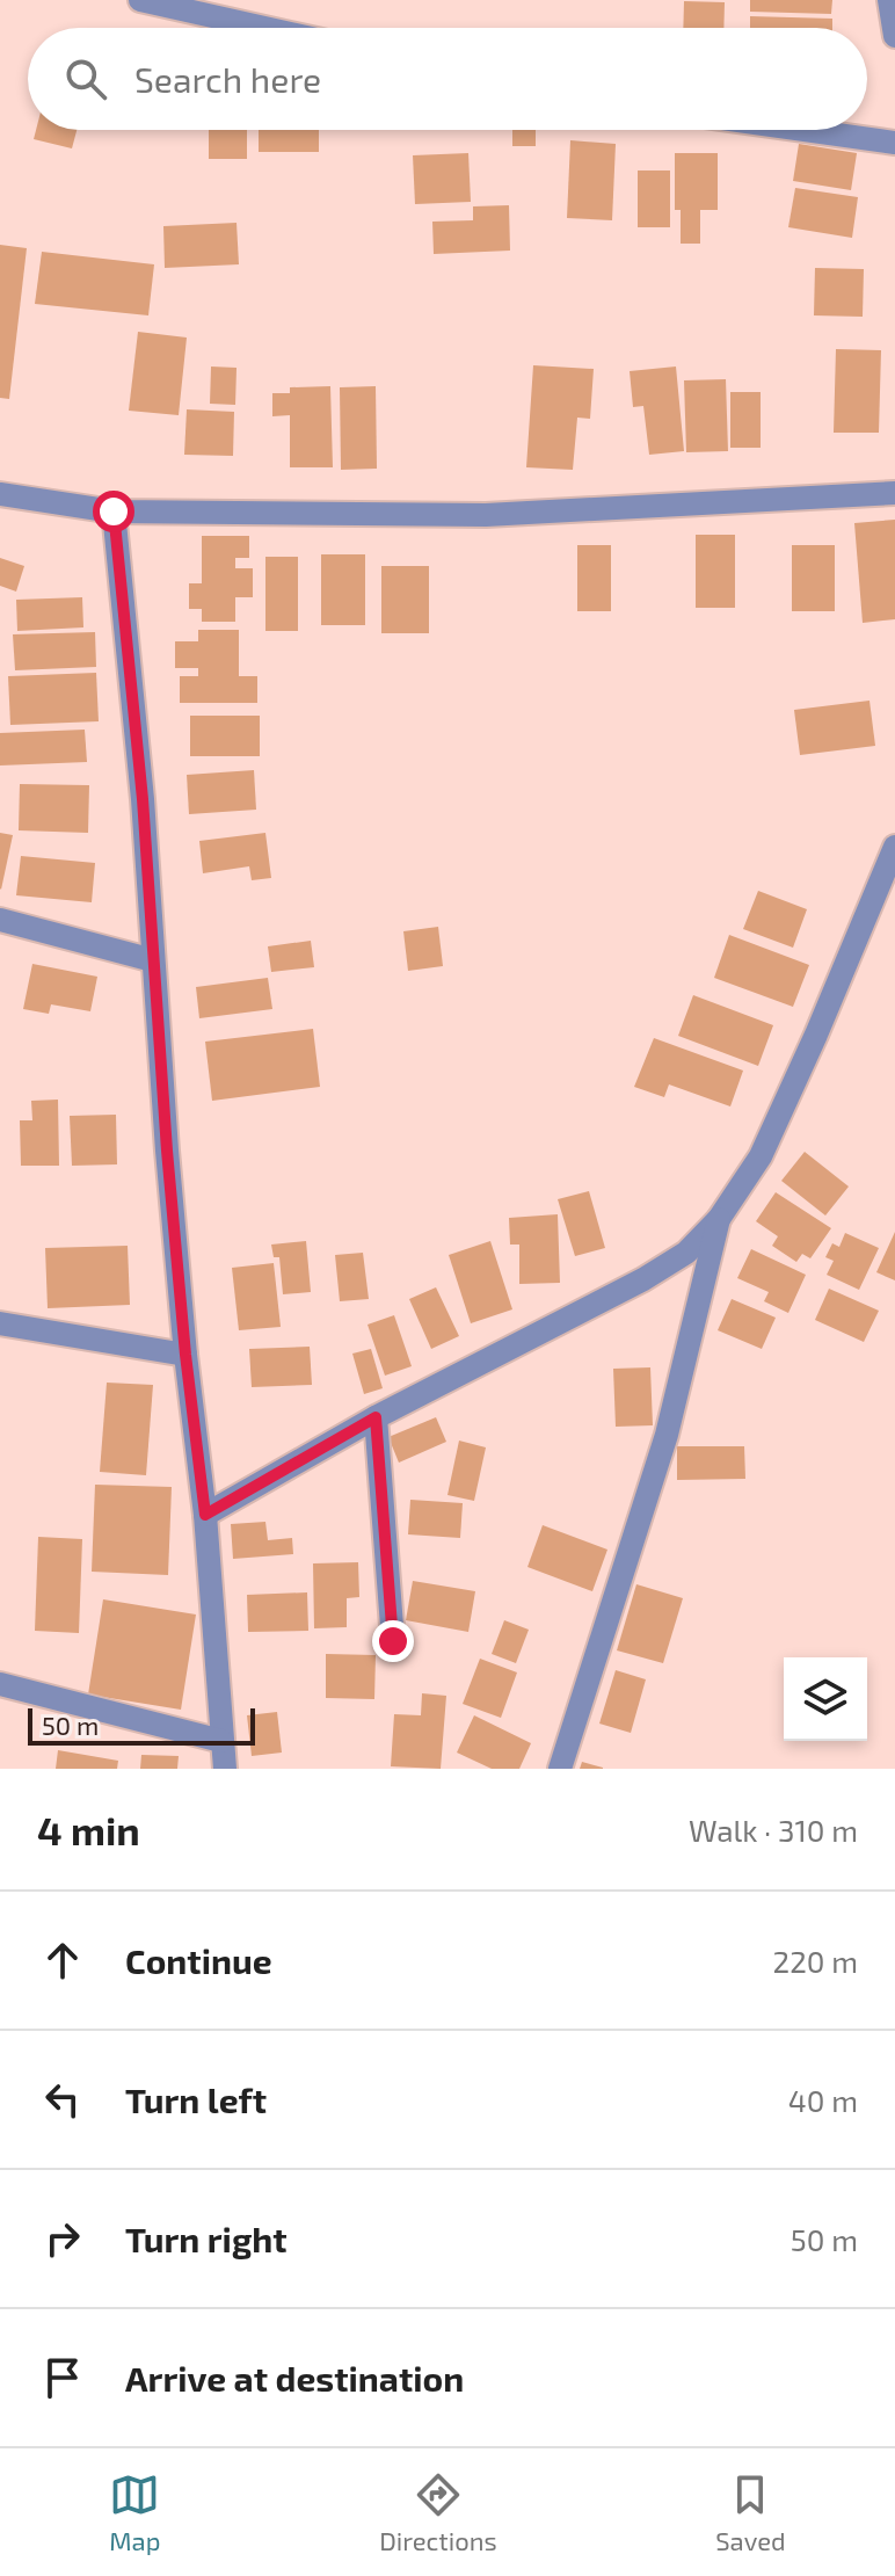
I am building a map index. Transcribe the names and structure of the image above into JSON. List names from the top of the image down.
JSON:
{
  "scale_bar": "50 m",
  "page": {
    "search": "Search here",
    "scale": "50 m",
    "heading": ["4 min", "Walk · 310 m"],
    "list": [
      ["Continue", "220 m"],
      ["Turn left", "40 m"],
      ["Turn right", "50 m"],
      "Arrive at destination"
    ],
    "nav": ["Map", "Directions", "Saved"]
  }
}
